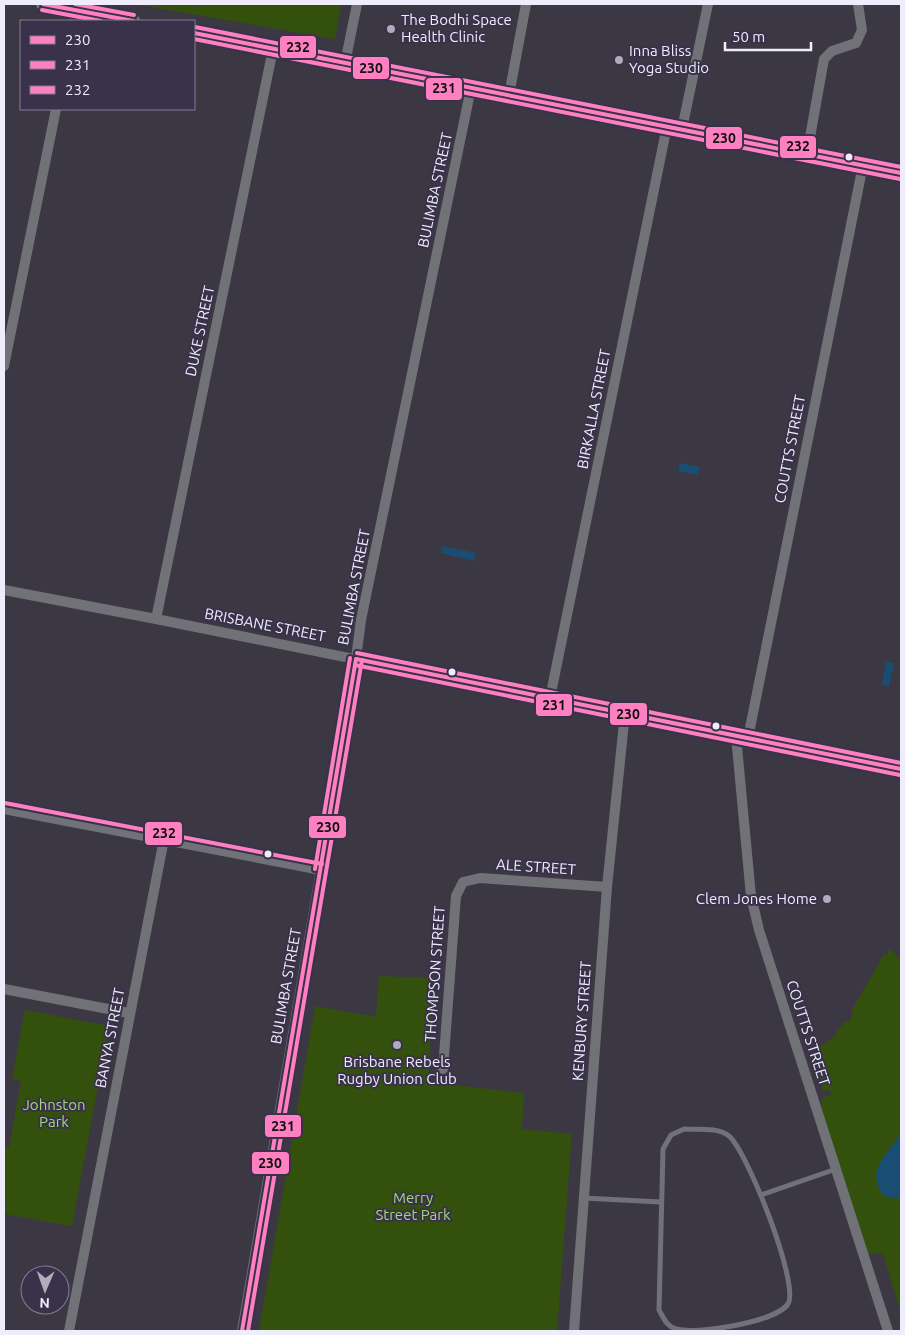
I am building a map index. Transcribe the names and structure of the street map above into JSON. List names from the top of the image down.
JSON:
{
  "streets": {
    "street": [
      "BULIMBA STREET",
      "DUKE STREET",
      "BIRKALLA STREET",
      "COUTTS STREET",
      "BRISBANE STREET",
      "ALE STREET",
      "THOMPSON STREET",
      "KENBURY STREET",
      "BANYA STREET"
    ]
  },
  "crossings": [
    ["BULIMBA STREET", "BRISBANE STREET"],
    ["DUKE STREET", "BRISBANE STREET"],
    ["BIRKALLA STREET", "BRISBANE STREET"],
    ["COUTTS STREET", "BRISBANE STREET"],
    ["BRISBANE STREET", "KENBURY STREET"],
    ["ALE STREET", "THOMPSON STREET"],
    ["ALE STREET", "KENBURY STREET"]
  ],
  "parks": ["Johnston Park", "Merry Street Park"],
  "places": [
    "The Bodhi Space Health Clinic",
    "Inna Bliss Yoga Studio",
    "Clem Jones Home",
    "Brisbane Rebels Rugby Union Club"
  ],
  "lines": ["transit line 230", "transit line 232", "transit line 231"],
  "legend": ["230", "231", "232"],
  "scale_bar": "50 m",
  "north": "bottom"
}
